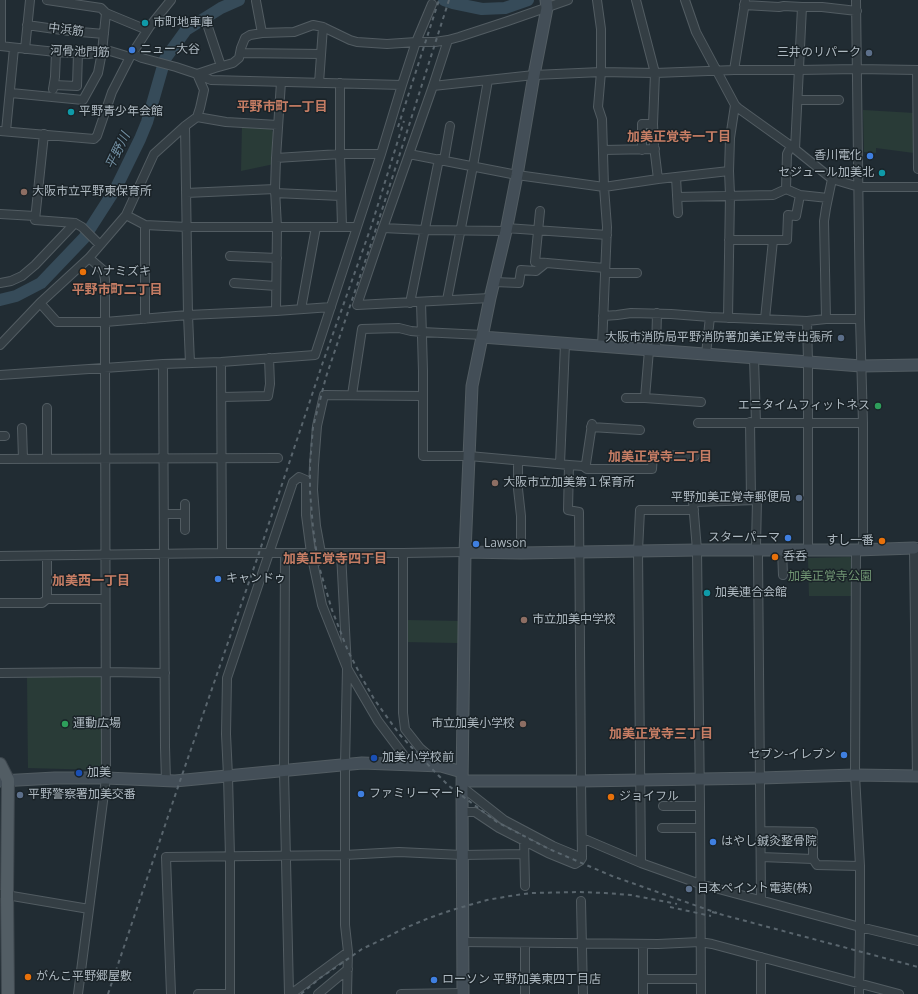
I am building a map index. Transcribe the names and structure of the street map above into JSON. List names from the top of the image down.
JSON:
{
  "streets": {
    "street": ["中浜筋", "河骨池門筋"]
  },
  "districts": [
    "平野市町一丁目",
    "加美正覚寺一丁目",
    "平野市町二丁目",
    "加美正覚寺二丁目",
    "加美正覚寺四丁目",
    "加美西一丁目",
    "加美正覚寺三丁目"
  ],
  "water": ["平野川"],
  "parks": ["加美正覚寺公園"],
  "places": [
    "市町地車庫",
    "ニュー大谷",
    "三井のリパーク",
    "平野青少年会館",
    "香川電化",
    "セジュール加美北",
    "大阪市立平野東保育所",
    "ハナミズキ",
    "大阪市消防局平野消防署加美正覚寺出張所",
    "エニタイムフィットネス",
    "大阪市立加美第１保育所",
    "平野加美正覚寺郵便局",
    "スターパーマ",
    "すし一番",
    "Lawson",
    "呑呑",
    "キャンドゥ",
    "加美連合会館",
    "市立加美中学校",
    "運動広場",
    "市立加美小学校",
    "セブン-イレブン",
    "加美小学校前",
    "加美",
    "ファミリーマート",
    "平野警察署加美交番",
    "ジョイフル",
    "はやし鍼灸整骨院",
    "日本ペイント電装(株)",
    "がんこ平野郷屋敷",
    "ローソン 平野加美東四丁目店"
  ]
}
